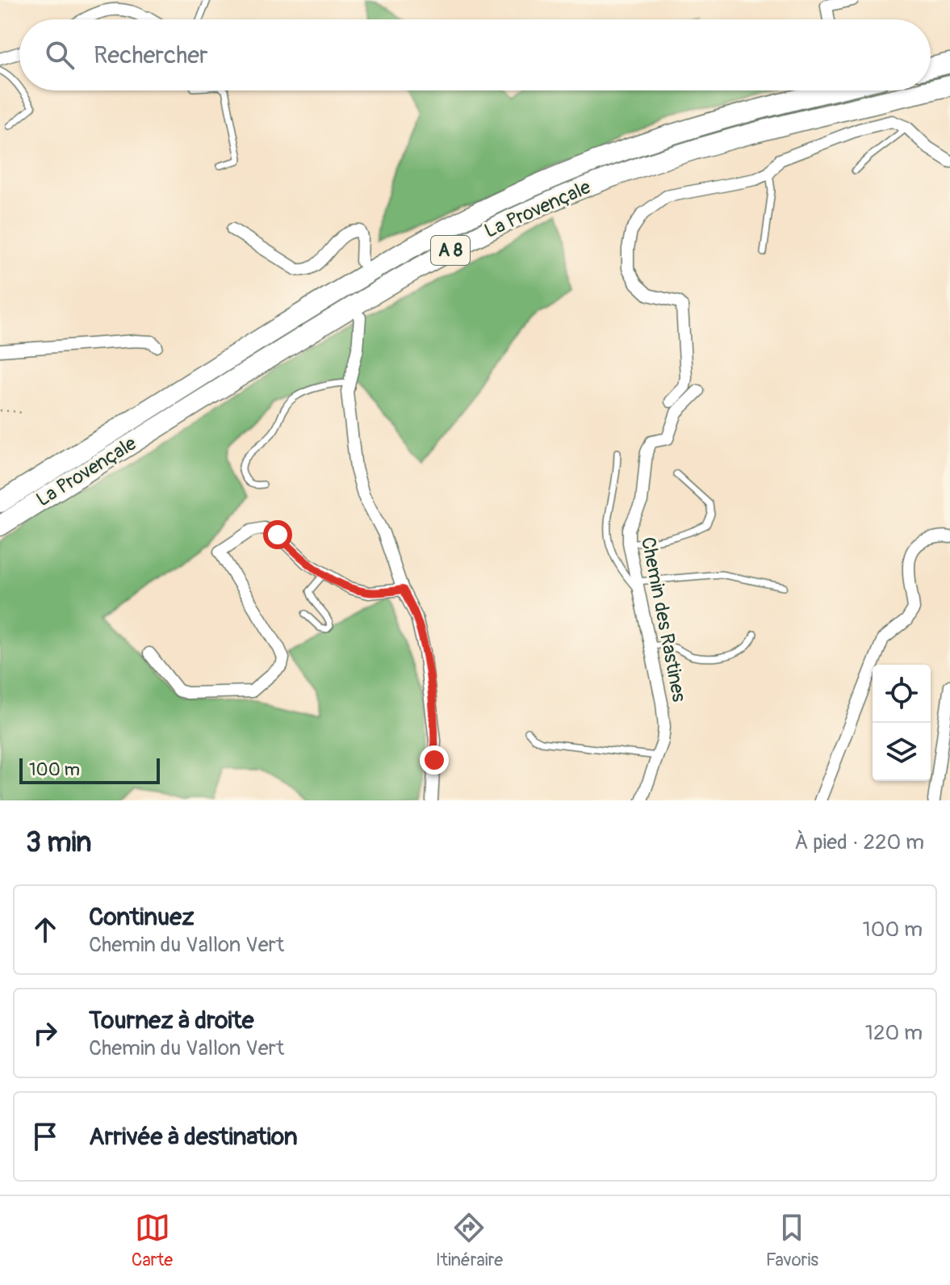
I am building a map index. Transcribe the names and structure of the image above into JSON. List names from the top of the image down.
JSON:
{
  "streets": {
    "highway": ["La Provençale", "A 8"],
    "street": ["Chemin des Rastines"]
  },
  "scale_bar": "100 m",
  "page": {
    "search": "Rechercher",
    "scale": "100 m",
    "heading": ["3 min", "À pied · 220 m"],
    "list": [
      ["Continuez", "Chemin du Vallon Vert", "100 m"],
      ["Tournez à droite", "Chemin du Vallon Vert", "120 m"],
      "Arrivée à destination"
    ],
    "nav": ["Carte", "Itinéraire", "Favoris"]
  }
}
